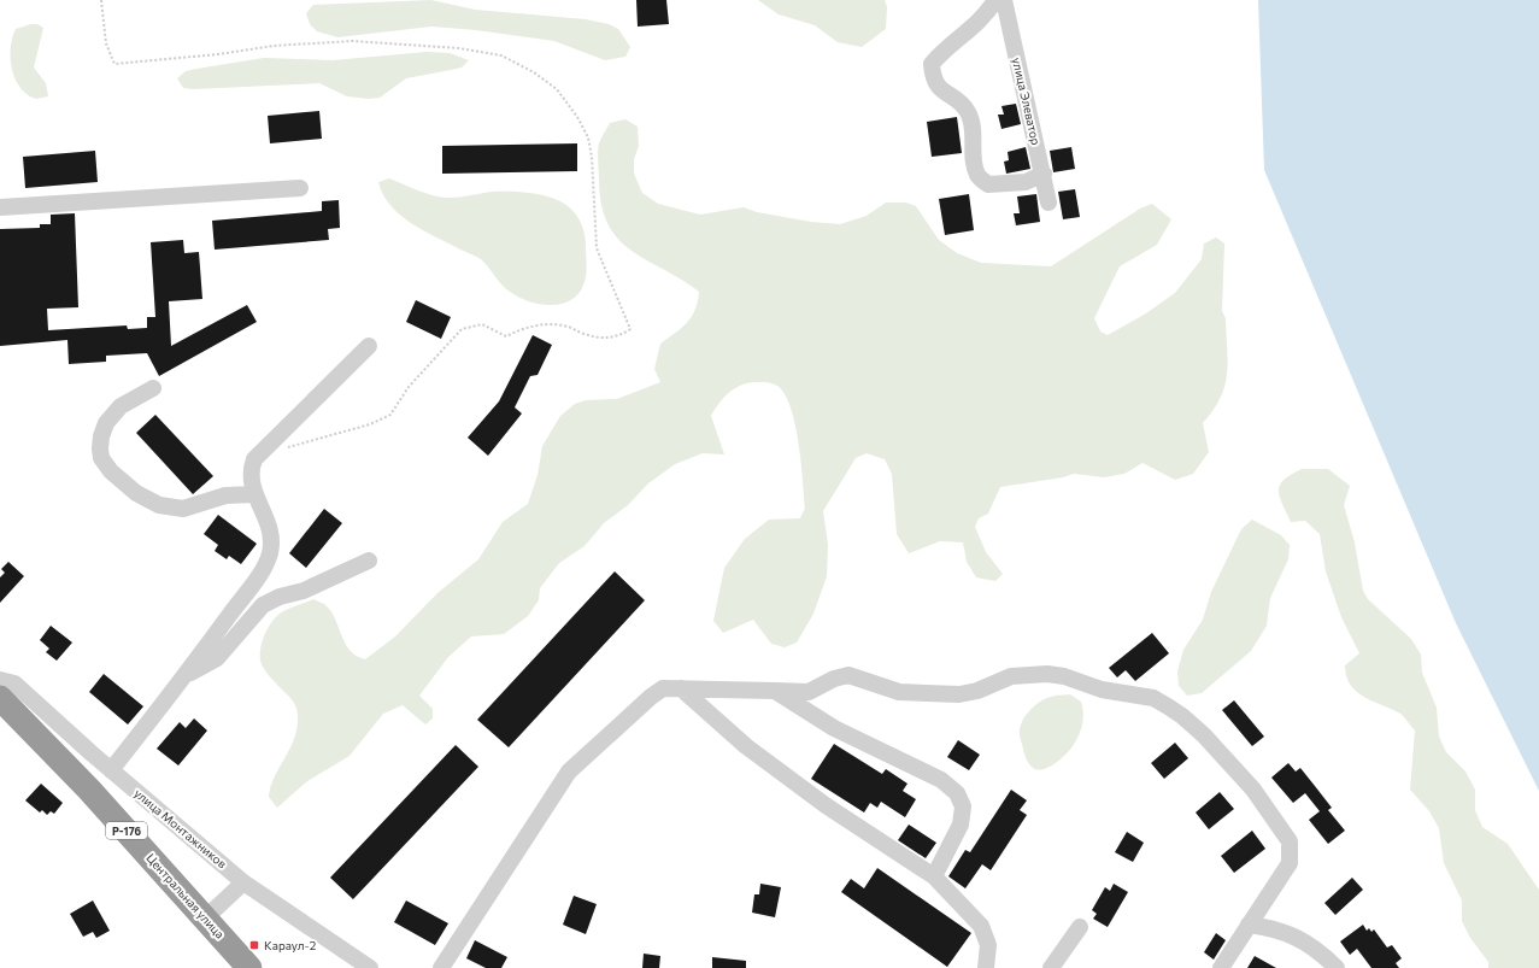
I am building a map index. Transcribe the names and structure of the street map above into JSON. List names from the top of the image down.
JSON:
{
  "streets": {
    "highway": ["Р-176", "Центральная улица"],
    "street": ["улица Элеватор", "улица Монтажников"]
  },
  "places": {
    "transit": ["Караул-2"]
  }
}
